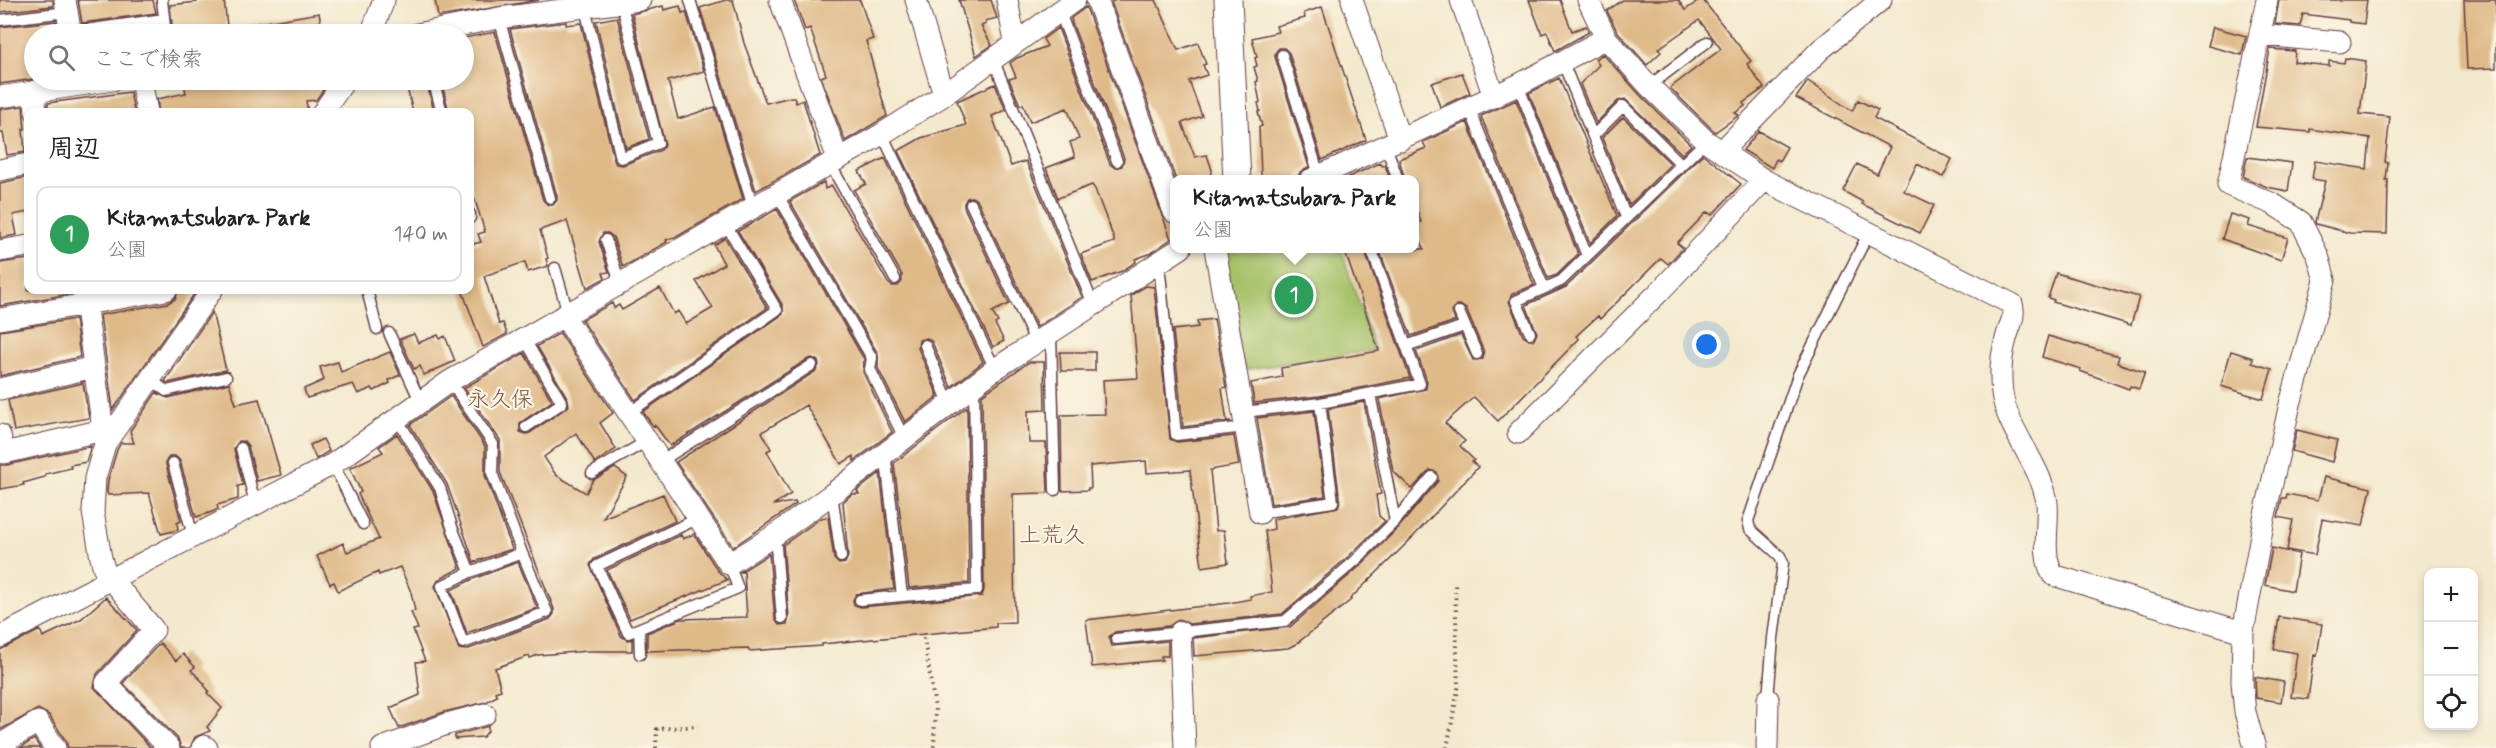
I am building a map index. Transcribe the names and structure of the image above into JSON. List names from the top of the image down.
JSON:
{
  "districts": ["永久保", "上荒久"],
  "page": {
    "search": "ここで検索",
    "heading": "周辺",
    "popup": ["Kitamatsubara Park", "公園"],
    "list": [
      {
        "mark": "1",
        "name": "Kitamatsubara Park",
        "note": "公園",
        "value": "140 m"
      }
    ],
    "pins": "1",
    "map_buttons": ["+", "−"]
  }
}
